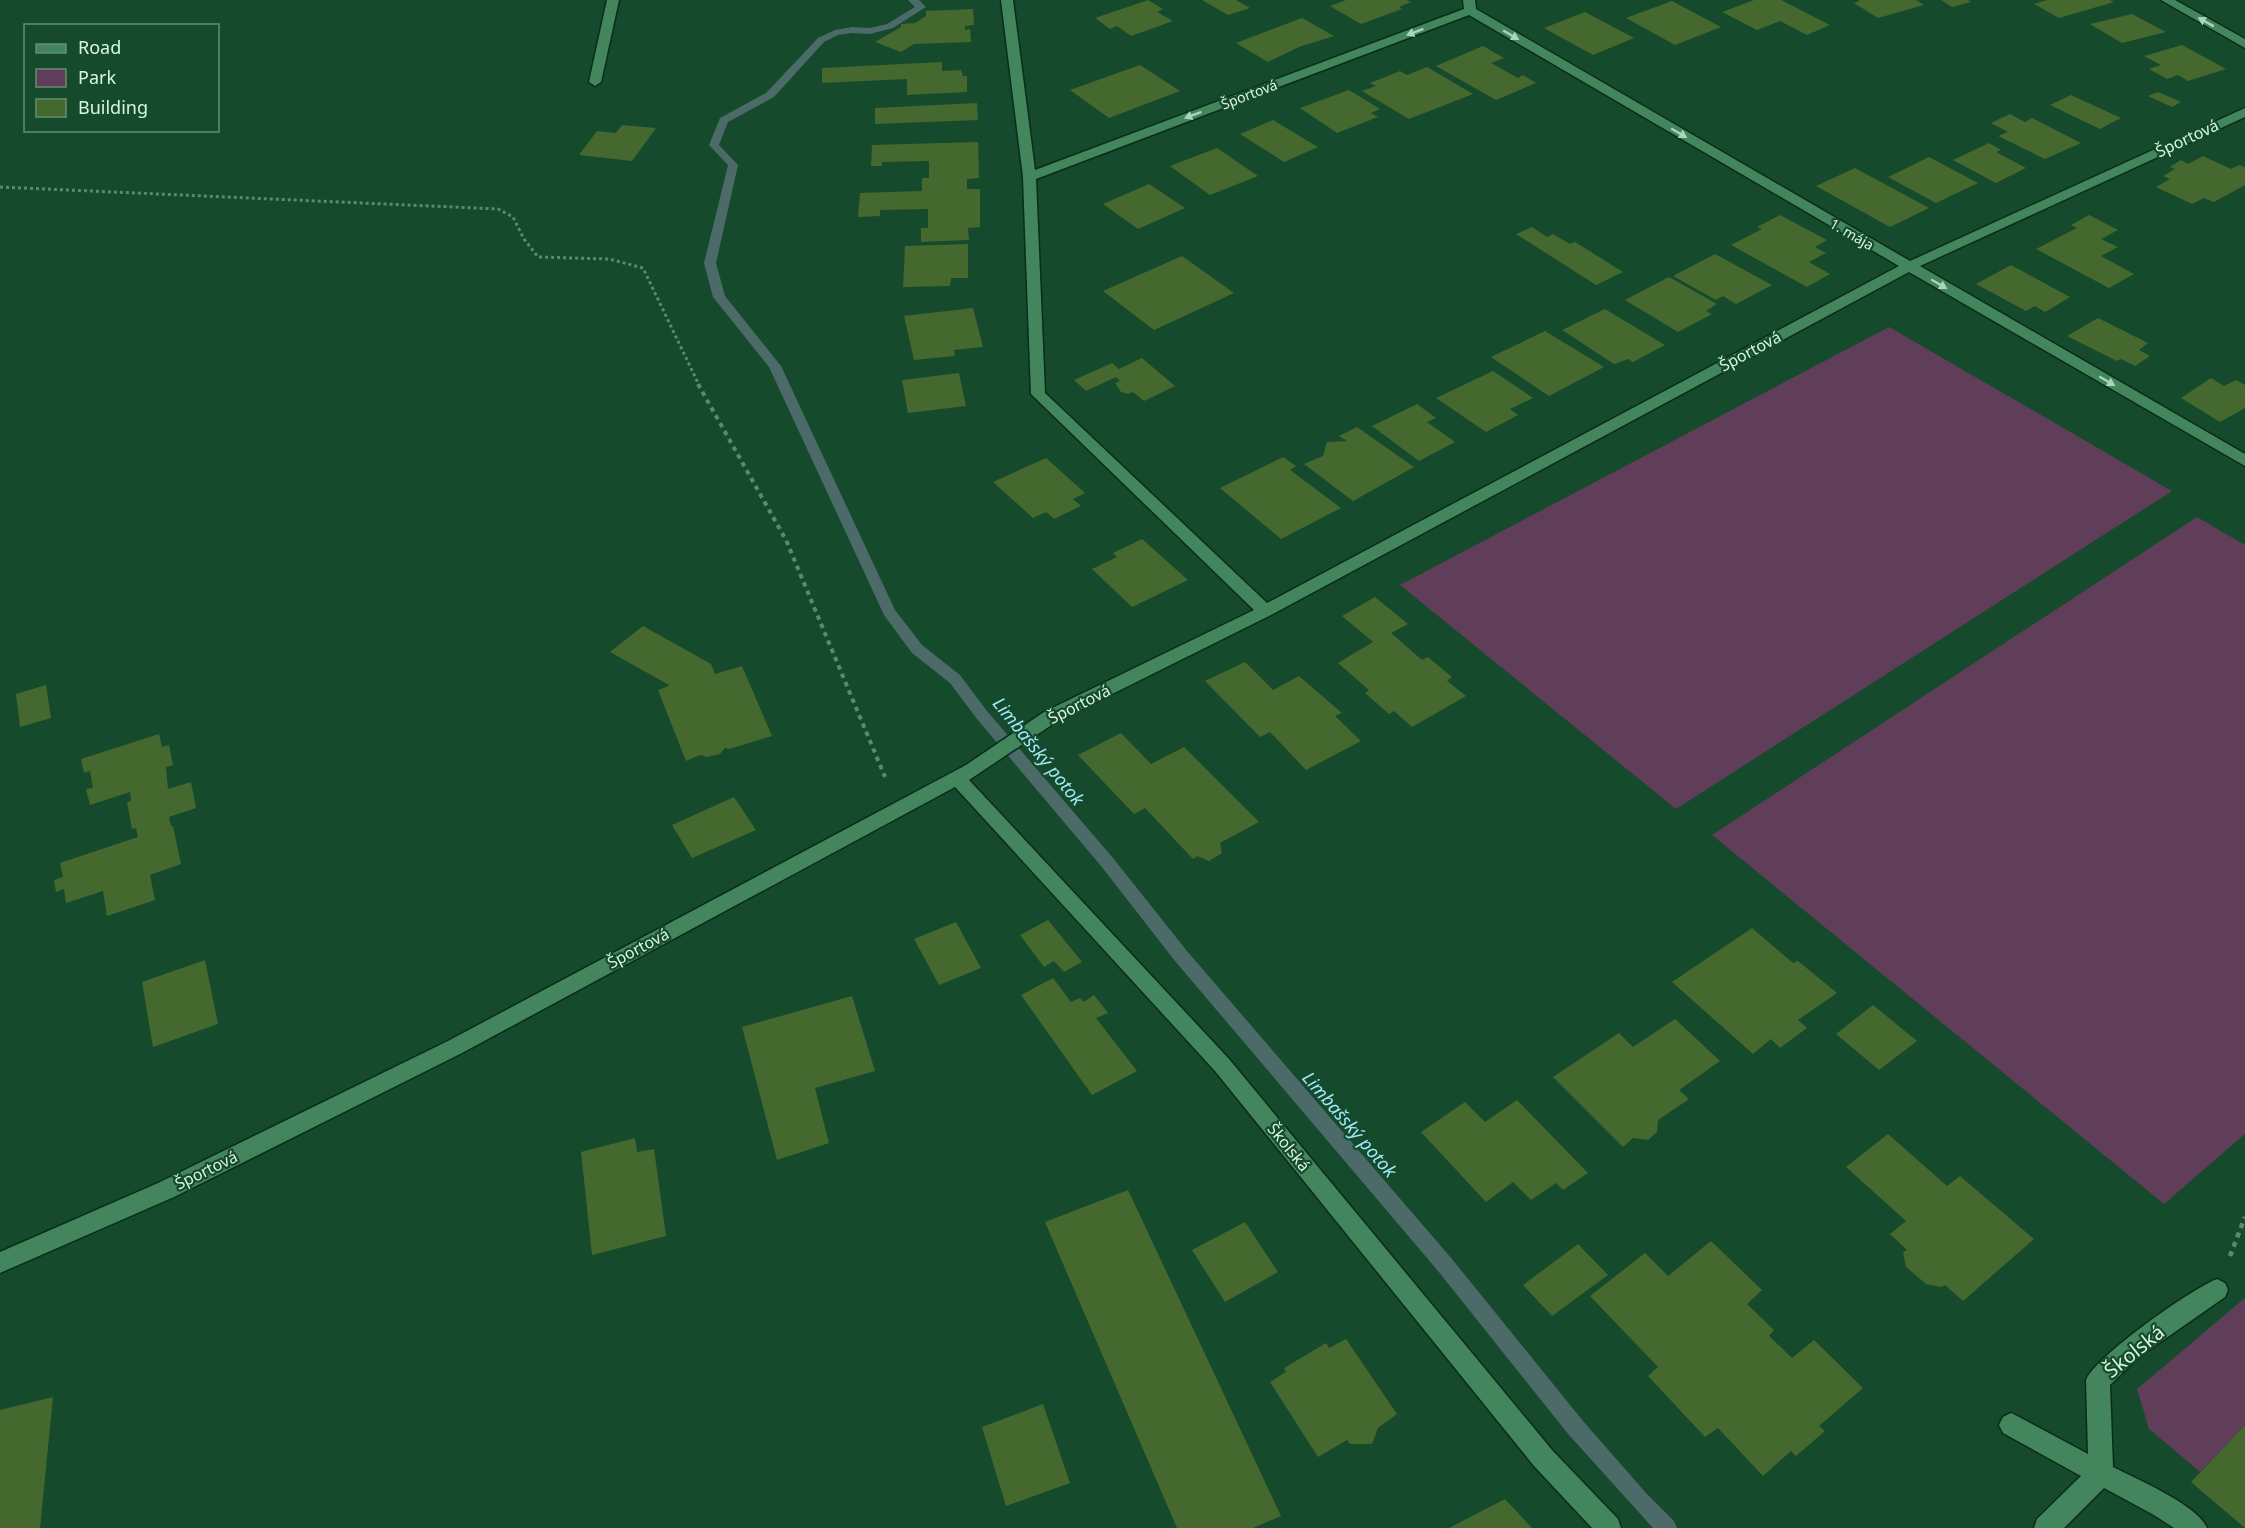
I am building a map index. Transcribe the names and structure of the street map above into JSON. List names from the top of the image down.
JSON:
{
  "streets": {
    "street": ["Športová", "1. mája", "Školská"]
  },
  "crossings": [
    ["Športová", "1. mája"],
    ["Športová", "Školská"]
  ],
  "one_way": ["1. mája"],
  "water": ["Limbašský potok"],
  "legend": ["Road", "Park", "Building"]
}
